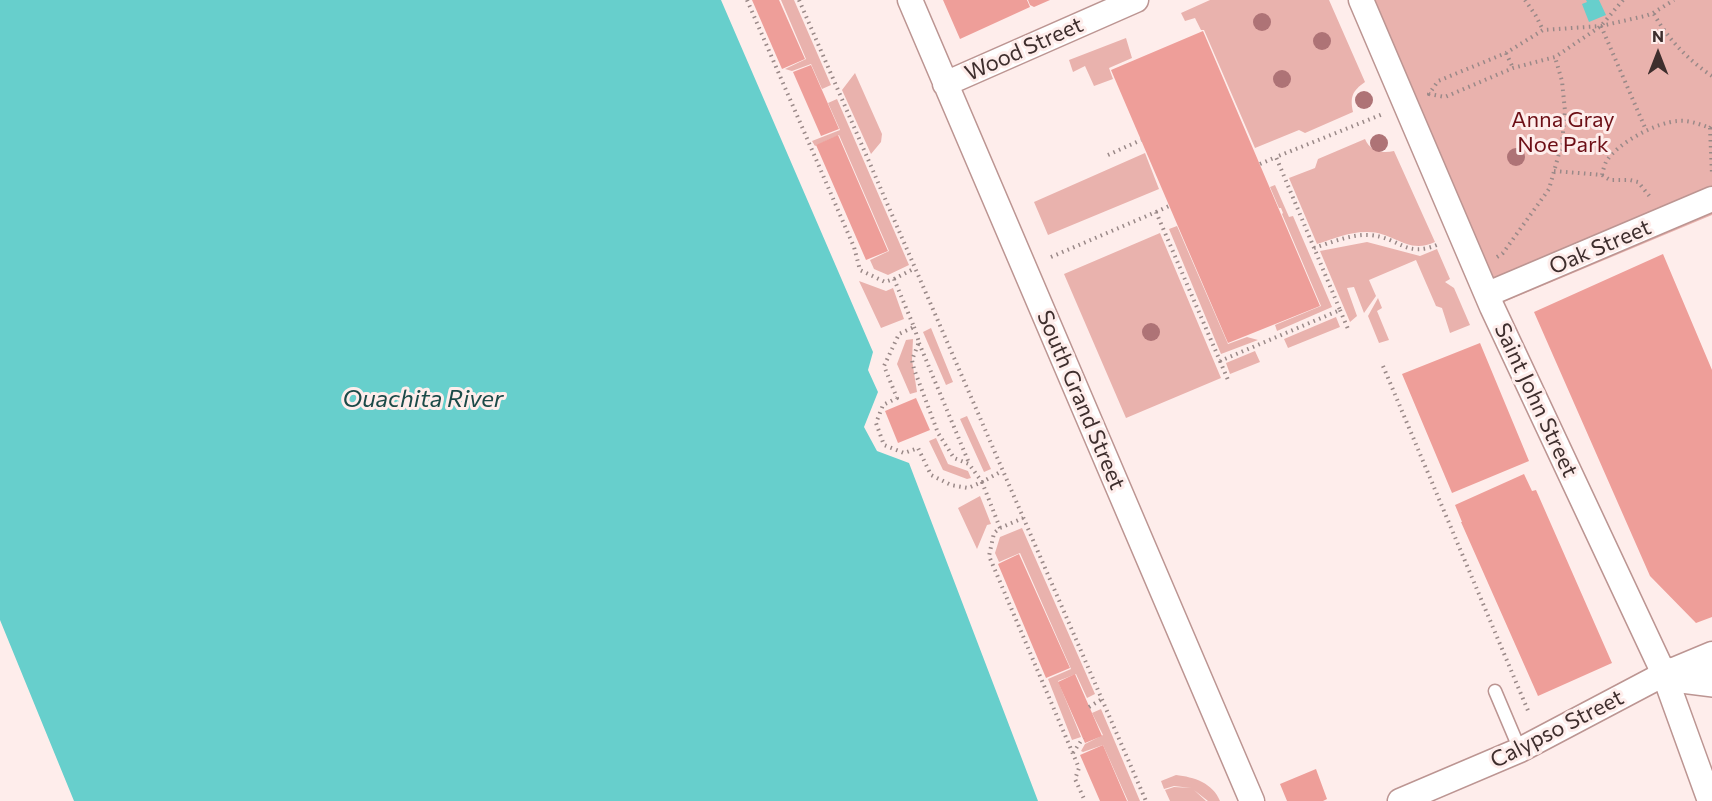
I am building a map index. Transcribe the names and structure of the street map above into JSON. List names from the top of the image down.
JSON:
{
  "streets": {
    "street": [
      "Wood Street",
      "Oak Street",
      "South Grand Street",
      "Saint John Street",
      "Calypso Street"
    ]
  },
  "crossings": [
    ["Wood Street", "South Grand Street"],
    ["Oak Street", "Saint John Street"],
    ["Saint John Street", "Calypso Street"]
  ],
  "water": ["Ouachita River"],
  "parks": ["Anna Gray Noe Park"],
  "north": "top"
}
